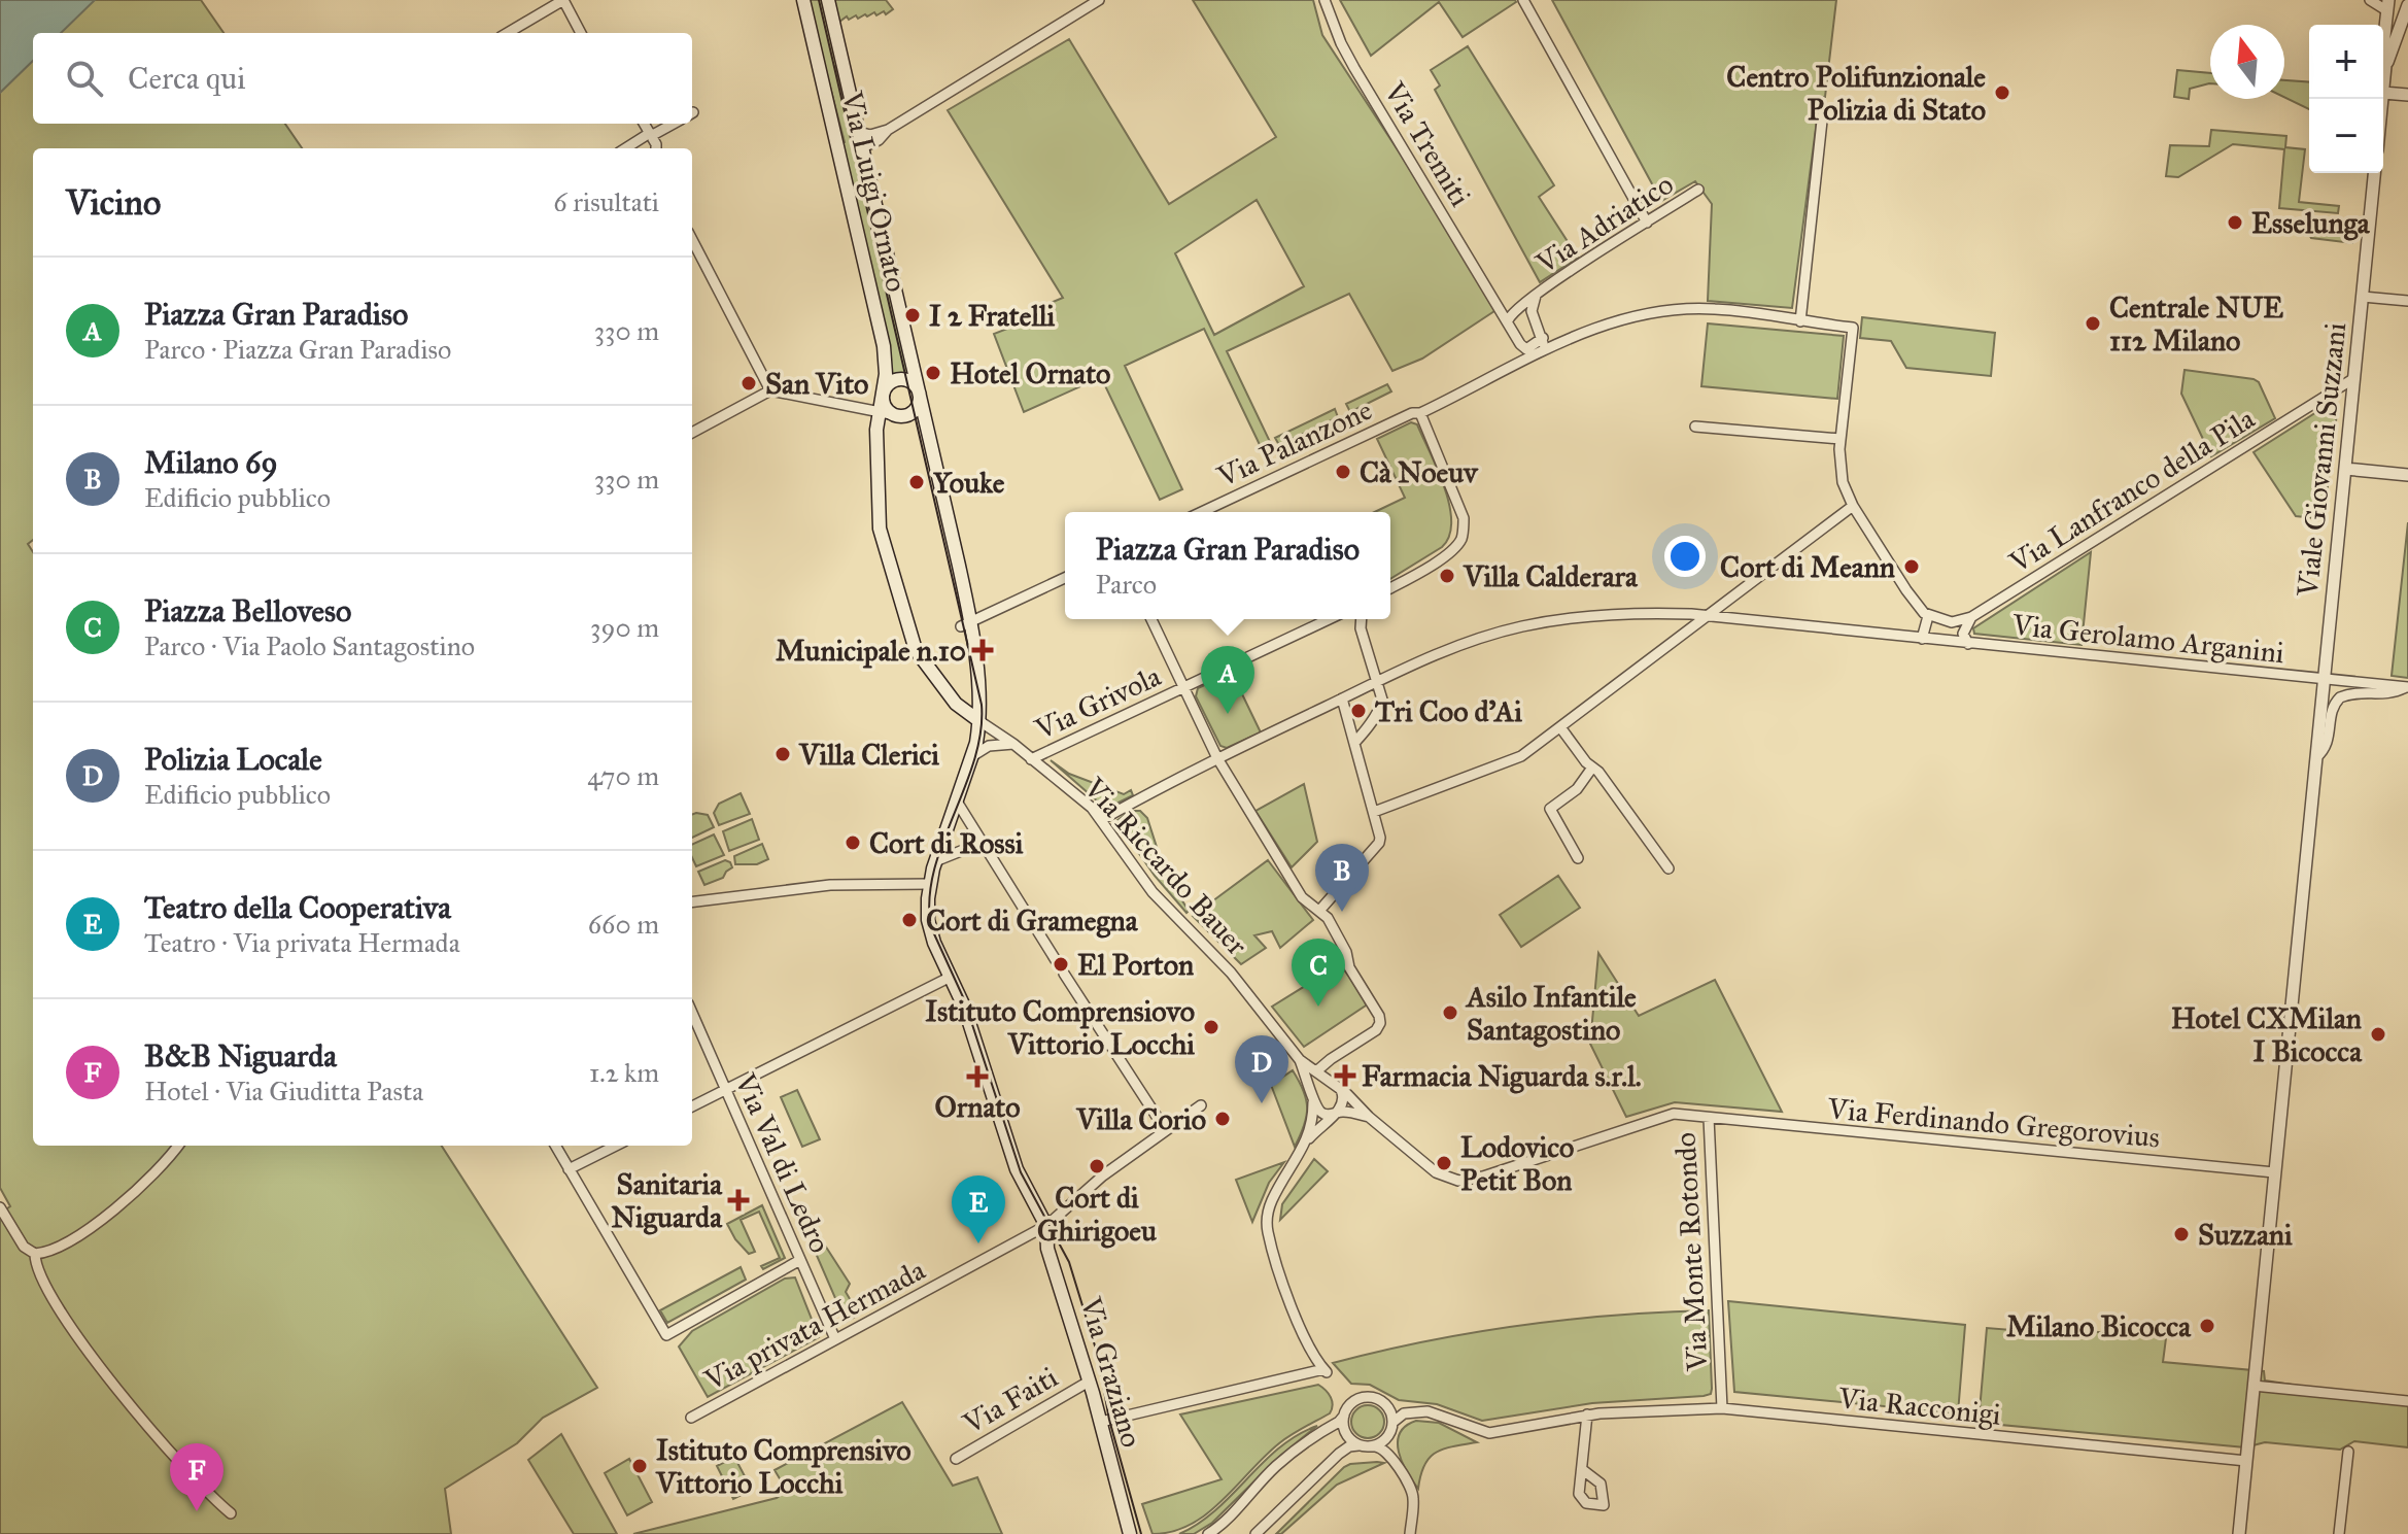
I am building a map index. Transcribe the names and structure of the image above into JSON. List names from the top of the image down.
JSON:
{
  "streets": {
    "main road": ["Via Luigi Ornato", "Via Graziano"],
    "street": [
      "Via Tremiti",
      "Via Adriatico",
      "Via Palanzone",
      "Viale Giovanni Suzzani",
      "Via Lanfranco della Pila",
      "Via Gerolamo Arganini",
      "Via Grivola",
      "Via Riccardo Bauer",
      "Via Ferdinando Gregorovius",
      "Via Val di Ledro",
      "Via Monte Rotondo",
      "Via privata Hermada",
      "Via Faiti",
      "Via Racconigi"
    ]
  },
  "crossings": [
    ["Via Tremiti", "Via Adriatico"],
    ["Via Luigi Ornato", "Via Riccardo Bauer"],
    ["Via Luigi Ornato", "Via privata Hermada"],
    ["Via Luigi Ornato", "Via Graziano"],
    ["Viale Giovanni Suzzani", "Via Lanfranco della Pila"],
    ["Viale Giovanni Suzzani", "Via Gerolamo Arganini"],
    ["Viale Giovanni Suzzani", "Via Ferdinando Gregorovius"],
    ["Viale Giovanni Suzzani", "Via Racconigi"],
    ["Via Lanfranco della Pila", "Via Gerolamo Arganini"],
    ["Via Gerolamo Arganini", "Via Riccardo Bauer"],
    ["Via Grivola", "Via Riccardo Bauer"],
    ["Via Riccardo Bauer", "Via Monte Rotondo"],
    ["Via Ferdinando Gregorovius", "Via Monte Rotondo"],
    ["Via Val di Ledro", "Via privata Hermada"],
    ["Via Monte Rotondo", "Via Racconigi"],
    ["Via privata Hermada", "Via Graziano"],
    ["Via Graziano", "Via Faiti"]
  ],
  "places": {
    "other": [
      "Centro Polifunzionale Polizia di Stato",
      "Esselunga",
      "I 2 Fratelli",
      "Centrale NUE 112 Milano",
      "Hotel Ornato",
      "San Vito",
      "Cà Noeuv",
      "Youke",
      "Cort di Meann",
      "Villa Calderara",
      "Tri Coo d'Ai",
      "Villa Clerici",
      "Cort di Rossi",
      "Cort di Gramegna",
      "El Porton",
      "Asilo Infantile Santagostino",
      "Istituto Comprensiovo Vittorio Locchi",
      "Hotel CXMilan I Bicocca",
      "Villa Corio",
      "Lodovico Petit Bon",
      "Cort di Ghirigoeu",
      "Suzzani",
      "Milano Bicocca",
      "Istituto Comprensivo Vittorio Locchi"
    ],
    "health": [
      "Municipale n.10",
      "Farmacia Niguarda s.r.l.",
      "Ornato",
      "Sanitaria Niguarda"
    ]
  },
  "north": "top",
  "page": {
    "map_buttons": ["+", "−"],
    "search": "Cerca qui",
    "heading": ["Vicino", "6 risultati"],
    "list": [
      {
        "mark": "A",
        "name": "Piazza Gran Paradiso",
        "note": "Parco · Piazza Gran Paradiso",
        "value": "330 m"
      },
      {
        "mark": "B",
        "name": "Milano 69",
        "note": "Edificio pubblico",
        "value": "330 m"
      },
      {
        "mark": "C",
        "name": "Piazza Belloveso",
        "note": "Parco · Via Paolo Santagostino",
        "value": "390 m"
      },
      {
        "mark": "D",
        "name": "Polizia Locale",
        "note": "Edificio pubblico",
        "value": "470 m"
      },
      {
        "mark": "E",
        "name": "Teatro della Cooperativa",
        "note": "Teatro · Via privata Hermada",
        "value": "660 m"
      },
      {
        "mark": "F",
        "name": "B&B Niguarda",
        "note": "Hotel · Via Giuditta Pasta",
        "value": "1.2 km"
      }
    ],
    "popup": ["Piazza Gran Paradiso", "Parco"],
    "pins": [
      "A",
      "B",
      "C",
      "D",
      "E",
      "F"
    ]
  }
}
